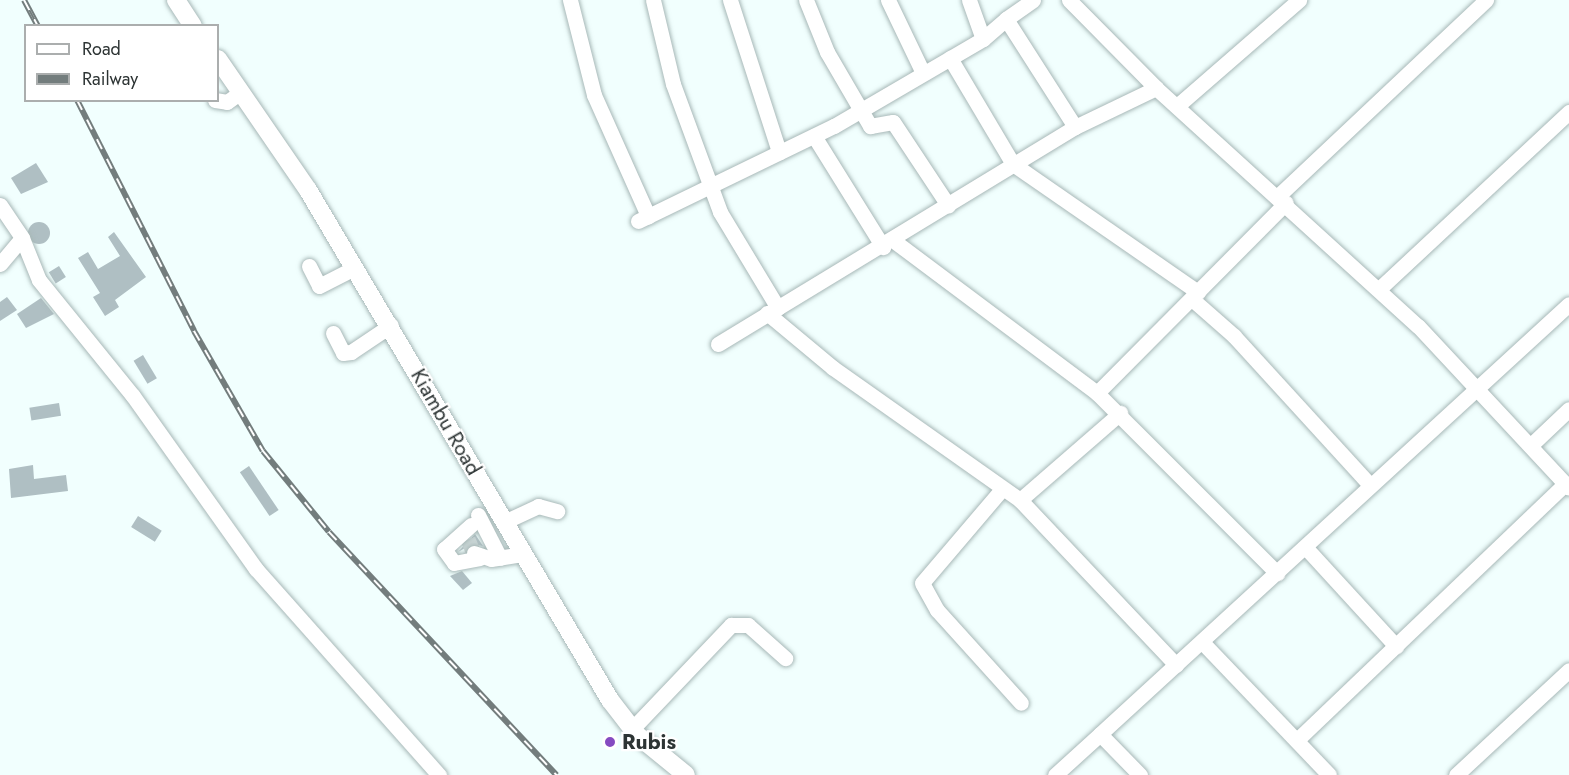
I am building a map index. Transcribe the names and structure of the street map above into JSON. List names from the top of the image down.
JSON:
{
  "streets": {
    "main road": ["Kiambu Road"]
  },
  "places": ["Rubis"],
  "legend": ["Road", "Railway"]
}
